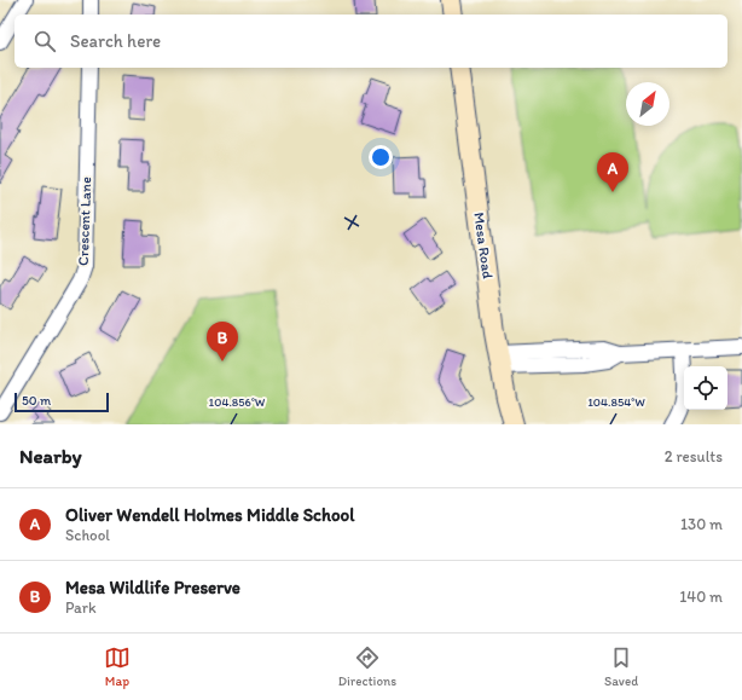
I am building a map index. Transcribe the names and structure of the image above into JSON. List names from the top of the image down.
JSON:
{
  "streets": {
    "main road": ["Mesa Road"],
    "street": ["Crescent Lane"]
  },
  "scale_bar": "50 m",
  "north": "top right",
  "page": {
    "search": "Search here",
    "pins": ["A", "B"],
    "scale": "50 m",
    "heading": ["Nearby", "2 results"],
    "list": [
      {
        "mark": "A",
        "name": "Oliver Wendell Holmes Middle School",
        "note": "School",
        "value": "130 m"
      },
      {
        "mark": "B",
        "name": "Mesa Wildlife Preserve",
        "note": "Park",
        "value": "140 m"
      }
    ],
    "nav": ["Map", "Directions", "Saved"]
  },
  "coordinates": ["104.856°W", "104.854°W"]
}
